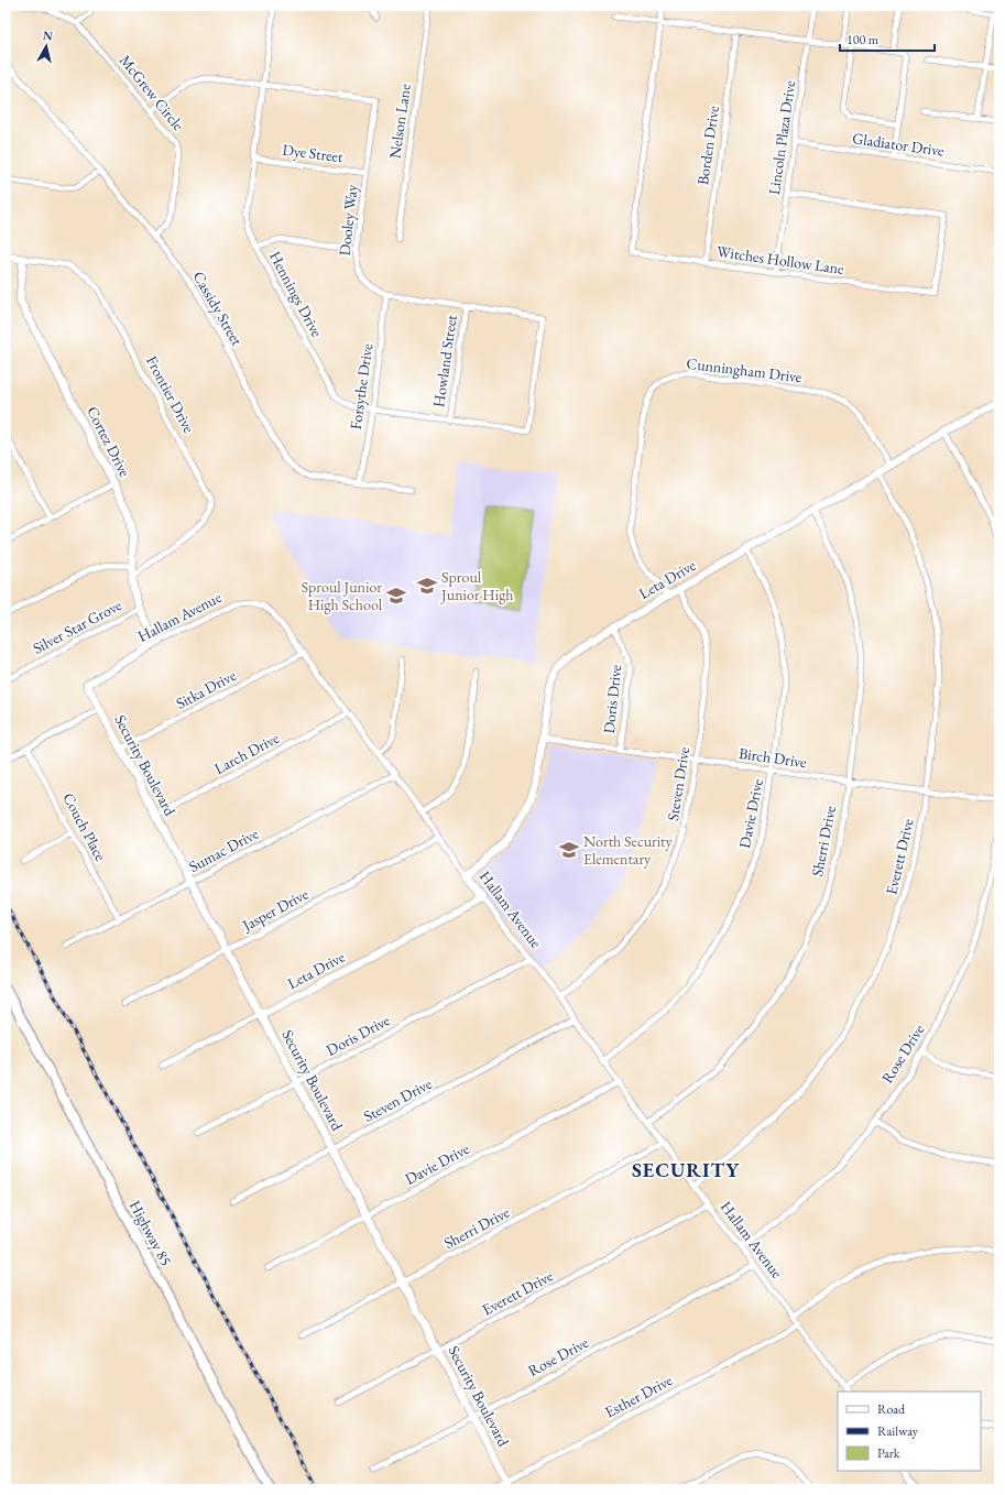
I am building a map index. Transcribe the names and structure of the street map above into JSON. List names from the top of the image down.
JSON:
{
  "streets": {
    "main road": ["Highway 85"],
    "street": [
      "McGrew Circle",
      "Nelson Lane",
      "Lincoln Plaza Drive",
      "Gladiator Drive",
      "Borden Drive",
      "Dye Street",
      "Dooley Way",
      "Witches Hollow Lane",
      "Hennings Drive",
      "Cassidy Street",
      "Howland Street",
      "Cunningham Drive",
      "Forsythe Drive",
      "Frontier Drive",
      "Cortez Drive",
      "Leta Drive",
      "Hallam Avenue",
      "Silver Star Grove",
      "Sitka Drive",
      "Doris Drive",
      "Larch Drive",
      "Birch Drive",
      "Security Boulevard",
      "Steven Drive",
      "Davie Drive",
      "Couch Place",
      "Sherri Drive",
      "Sumac Drive",
      "Everett Drive",
      "Jasper Drive",
      "Rose Drive",
      "Esther Drive"
    ]
  },
  "crossings": [
    ["McGrew Circle", "Dooley Way"],
    ["McGrew Circle", "Cassidy Street"],
    ["Lincoln Plaza Drive", "Gladiator Drive"],
    ["Lincoln Plaza Drive", "Witches Hollow Lane"],
    ["Borden Drive", "Witches Hollow Lane"],
    ["Dye Street", "Dooley Way"],
    ["Dye Street", "Hennings Drive"],
    ["Dooley Way", "Hennings Drive"],
    ["Dooley Way", "Howland Street"],
    ["Dooley Way", "Forsythe Drive"],
    ["Hennings Drive", "Howland Street"],
    ["Hennings Drive", "Forsythe Drive"],
    ["Cassidy Street", "Forsythe Drive"],
    ["Cunningham Drive", "Leta Drive"],
    ["Frontier Drive", "Cortez Drive"],
    ["Cortez Drive", "Hallam Avenue"],
    ["Cortez Drive", "Silver Star Grove"],
    ["Leta Drive", "Hallam Avenue"],
    ["Leta Drive", "Doris Drive"],
    ["Leta Drive", "Birch Drive"],
    ["Leta Drive", "Security Boulevard"],
    ["Leta Drive", "Steven Drive"],
    ["Leta Drive", "Davie Drive"],
    ["Leta Drive", "Sherri Drive"],
    ["Leta Drive", "Everett Drive"],
    ["Hallam Avenue", "Sitka Drive"],
    ["Hallam Avenue", "Doris Drive"],
    ["Hallam Avenue", "Larch Drive"],
    ["Hallam Avenue", "Security Boulevard"],
    ["Hallam Avenue", "Steven Drive"],
    ["Hallam Avenue", "Davie Drive"],
    ["Hallam Avenue", "Sherri Drive"],
    ["Hallam Avenue", "Sumac Drive"],
    ["Hallam Avenue", "Everett Drive"],
    ["Hallam Avenue", "Jasper Drive"],
    ["Hallam Avenue", "Rose Drive"],
    ["Hallam Avenue", "Esther Drive"],
    ["Sitka Drive", "Security Boulevard"],
    ["Doris Drive", "Birch Drive"],
    ["Doris Drive", "Security Boulevard"],
    ["Larch Drive", "Security Boulevard"],
    ["Birch Drive", "Steven Drive"],
    ["Birch Drive", "Davie Drive"],
    ["Birch Drive", "Sherri Drive"],
    ["Birch Drive", "Everett Drive"],
    ["Security Boulevard", "Steven Drive"],
    ["Security Boulevard", "Davie Drive"],
    ["Security Boulevard", "Sherri Drive"],
    ["Security Boulevard", "Sumac Drive"],
    ["Security Boulevard", "Everett Drive"],
    ["Security Boulevard", "Jasper Drive"],
    ["Security Boulevard", "Rose Drive"],
    ["Security Boulevard", "Esther Drive"],
    ["Couch Place", "Sumac Drive"]
  ],
  "districts": ["SECURITY"],
  "places": {
    "school or university": ["Sproul Junior High", "Sproul Junior High School", "North Security Elementary"]
  },
  "legend": ["Road", "Railway", "Park"],
  "scale_bar": "100 m",
  "north": "top"
}
